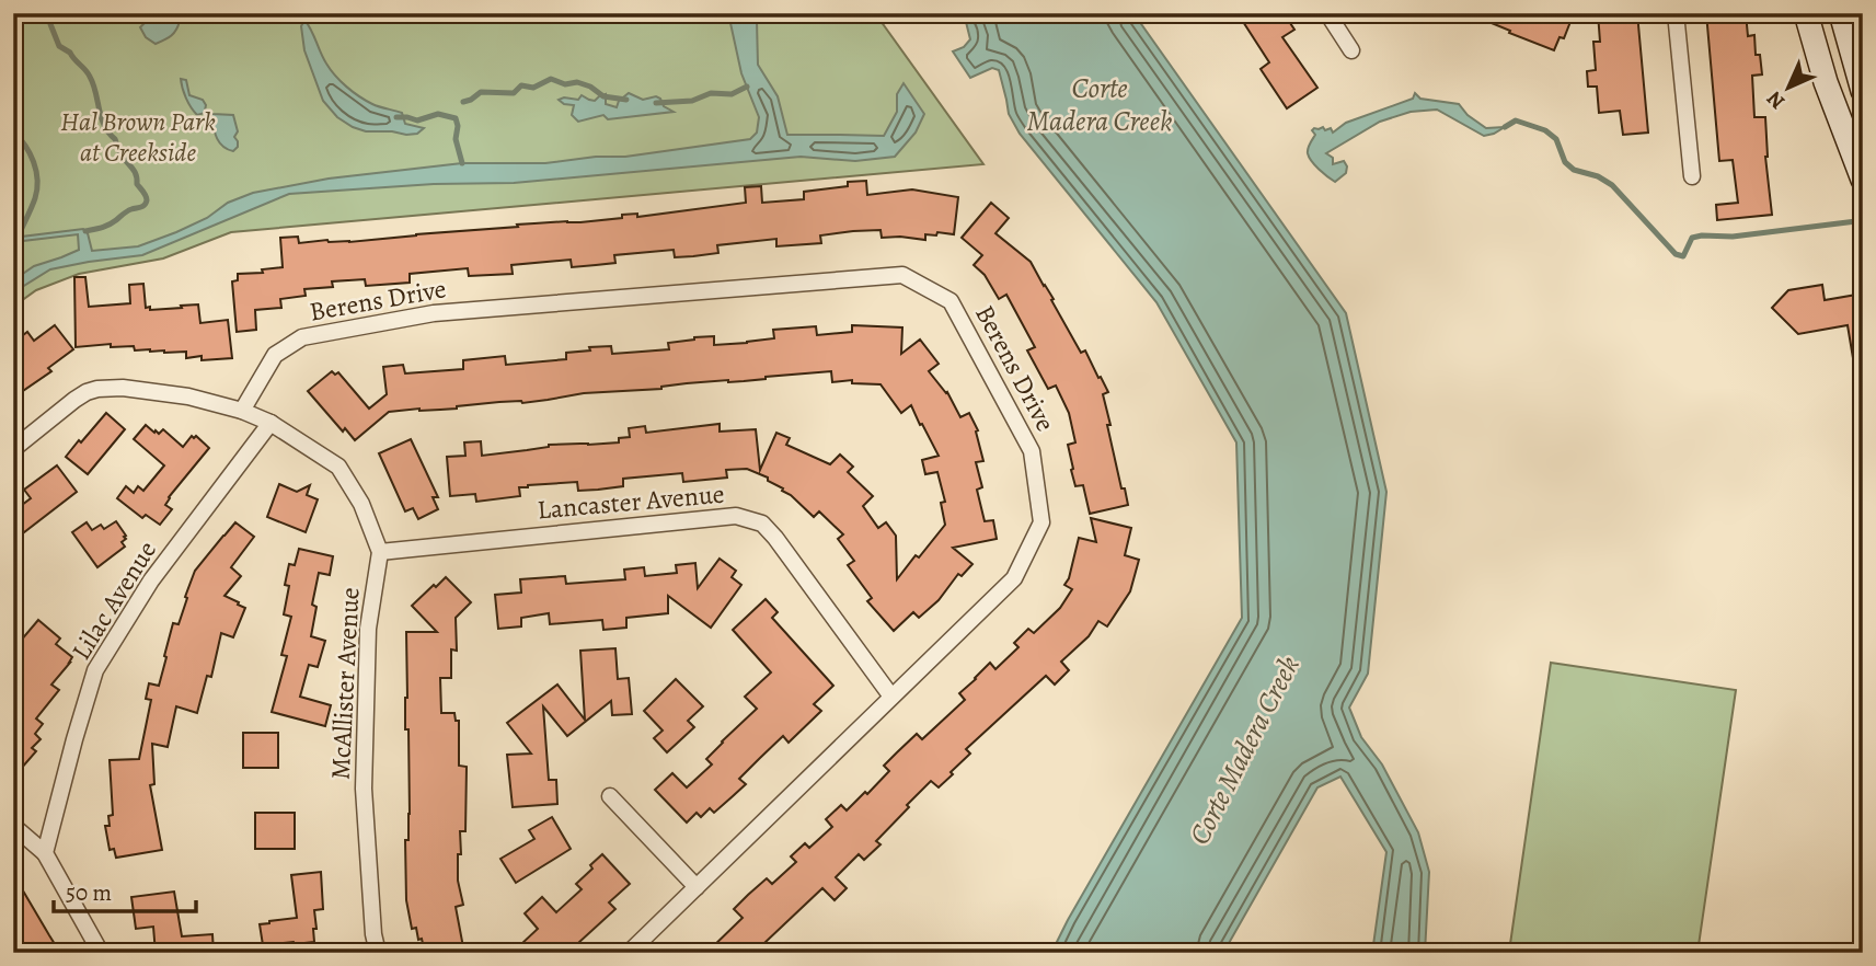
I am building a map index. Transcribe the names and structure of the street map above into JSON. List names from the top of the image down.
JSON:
{
  "streets": {
    "street": [
      "Berens Drive",
      "Lancaster Avenue",
      "Lilac Avenue",
      "McAllister Avenue"
    ]
  },
  "crossings": [
    ["Berens Drive", "Lancaster Avenue"],
    ["Berens Drive", "McAllister Avenue"],
    ["Lancaster Avenue", "McAllister Avenue"],
    ["Lilac Avenue", "McAllister Avenue"]
  ],
  "water": ["Corte Madera Creek"],
  "parks": ["Hal Brown Park at Creekside"],
  "scale_bar": "50 m",
  "north": "bottom left"
}
